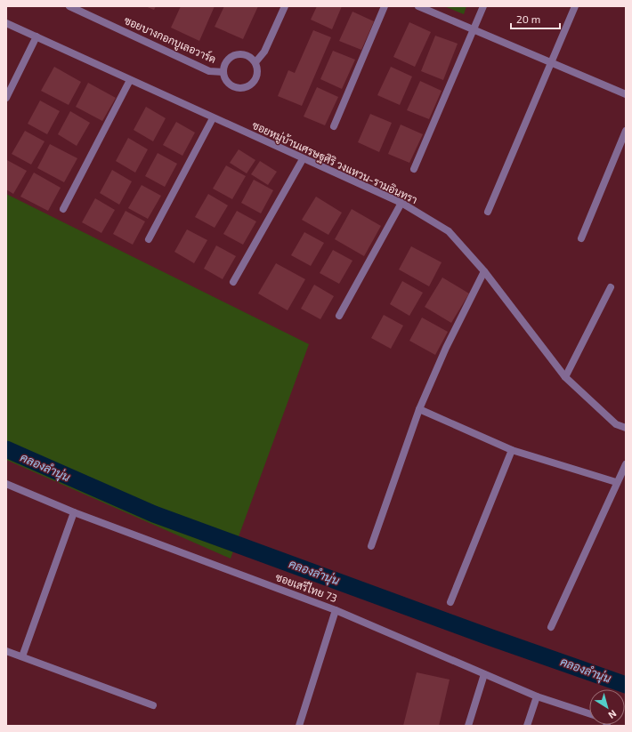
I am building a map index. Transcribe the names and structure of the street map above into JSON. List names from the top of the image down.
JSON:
{
  "streets": {
    "street": ["ซอยบางกอกบูเลอวาร์ด", "ซอยหมู่บ้านเศรษฐศิริ วงแหวน-รามอินทรา", "ซอยเสรีไทย 73"]
  },
  "water": ["คลองลำนุ่น"],
  "scale_bar": "20 m",
  "north": "bottom right"
}
